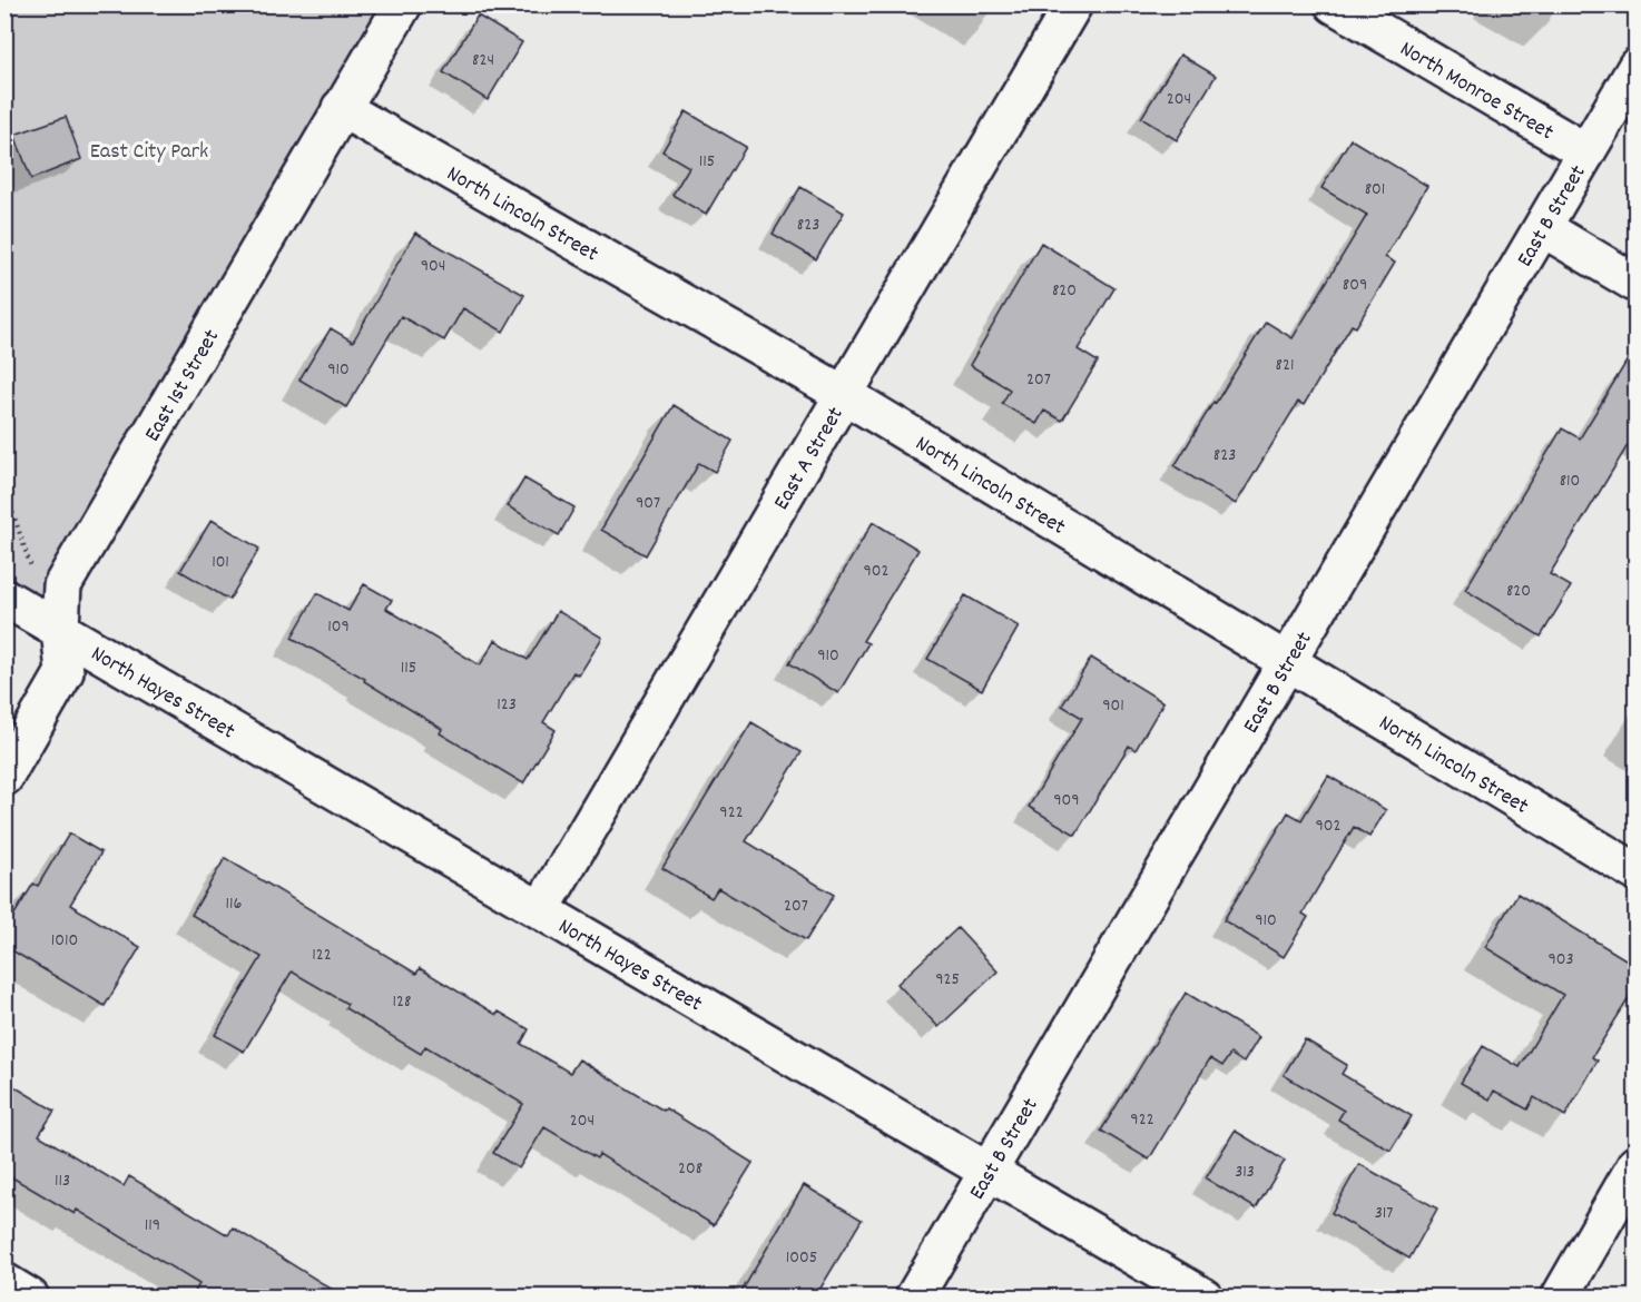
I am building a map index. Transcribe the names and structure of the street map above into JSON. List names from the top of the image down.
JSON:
{
  "streets": {
    "street": [
      "North Monroe Street",
      "North Lincoln Street",
      "East B Street",
      "East 1st Street",
      "East A Street",
      "North Hayes Street"
    ]
  },
  "crossings": [
    ["North Monroe Street", "East B Street"],
    ["North Lincoln Street", "East B Street"],
    ["North Lincoln Street", "East 1st Street"],
    ["North Lincoln Street", "East A Street"],
    ["East B Street", "North Hayes Street"],
    ["East 1st Street", "North Hayes Street"],
    ["East A Street", "North Hayes Street"]
  ],
  "parks": ["East City Park"],
  "house_numbers": [
    "824",
    "204",
    "115",
    "801",
    "823",
    "904",
    "809",
    "820",
    "821",
    "910",
    "207",
    "823",
    "810",
    "907",
    "101",
    "902",
    "820",
    "109",
    "910",
    "115",
    "123",
    "901",
    "909",
    "922",
    "902",
    "116",
    "207",
    "910",
    "1010",
    "122",
    "903",
    "925",
    "128",
    "922",
    "204",
    "208",
    "313",
    "113",
    "317",
    "119",
    "1005"
  ]
}
